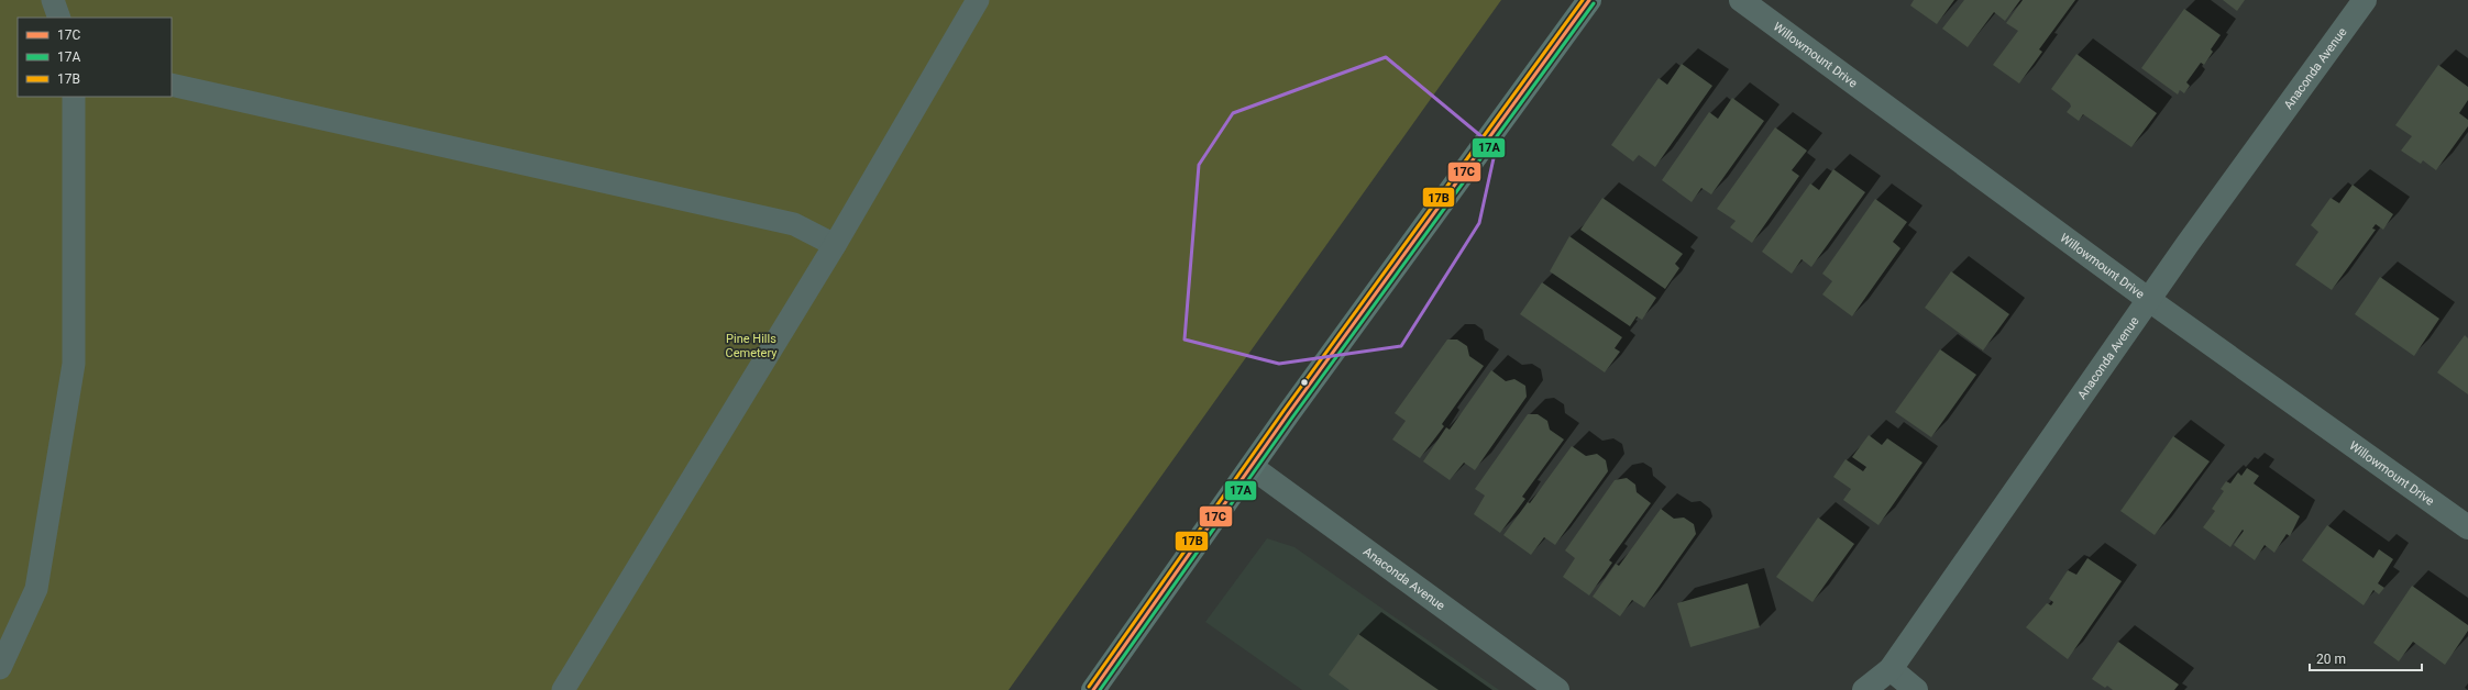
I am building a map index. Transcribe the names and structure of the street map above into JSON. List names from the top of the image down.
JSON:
{
  "streets": {
    "street": ["Willowmount Drive", "Anaconda Avenue"]
  },
  "crossings": [
    ["Willowmount Drive", "Anaconda Avenue"]
  ],
  "parks": ["Pine Hills Cemetery"],
  "lines": ["transit line 17C", "transit line 17B", "transit line 17A"],
  "legend": ["17C", "17A", "17B"],
  "scale_bar": "20 m"
}
